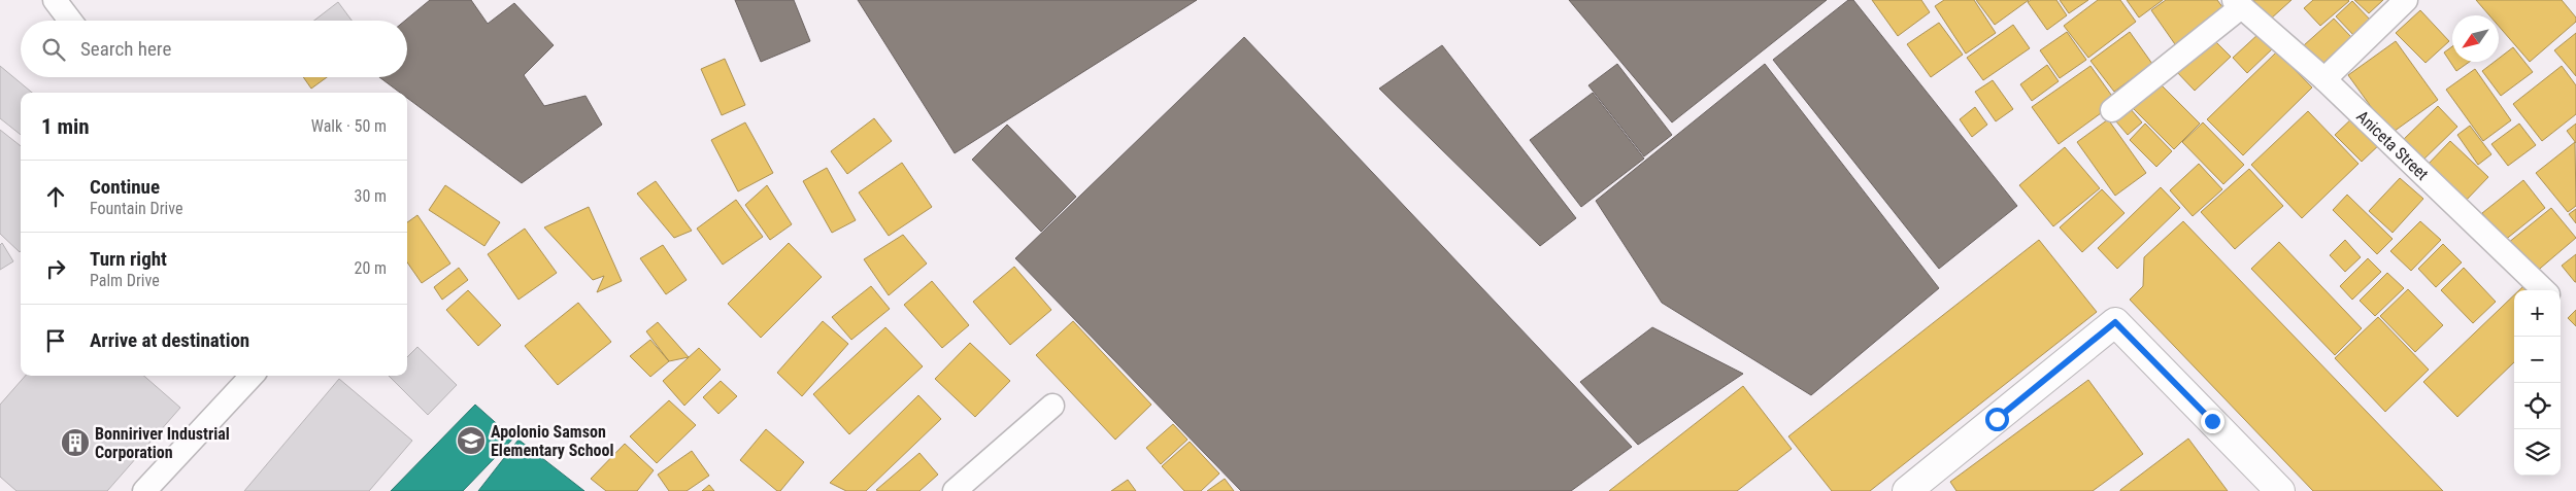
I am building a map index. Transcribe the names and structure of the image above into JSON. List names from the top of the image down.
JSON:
{
  "streets": {
    "lane": ["Aniceta Street"]
  },
  "places": {
    "school or university": ["Apolonio Samson Elementary School"],
    "building": ["Bonniriver Industrial Corporation"]
  },
  "north": "bottom left",
  "page": {
    "search": "Search here",
    "heading": ["1 min", "Walk · 50 m"],
    "list": [
      ["Continue", "Fountain Drive", "30 m"],
      ["Turn right", "Palm Drive", "20 m"],
      "Arrive at destination"
    ],
    "map_buttons": ["+", "−"]
  }
}
